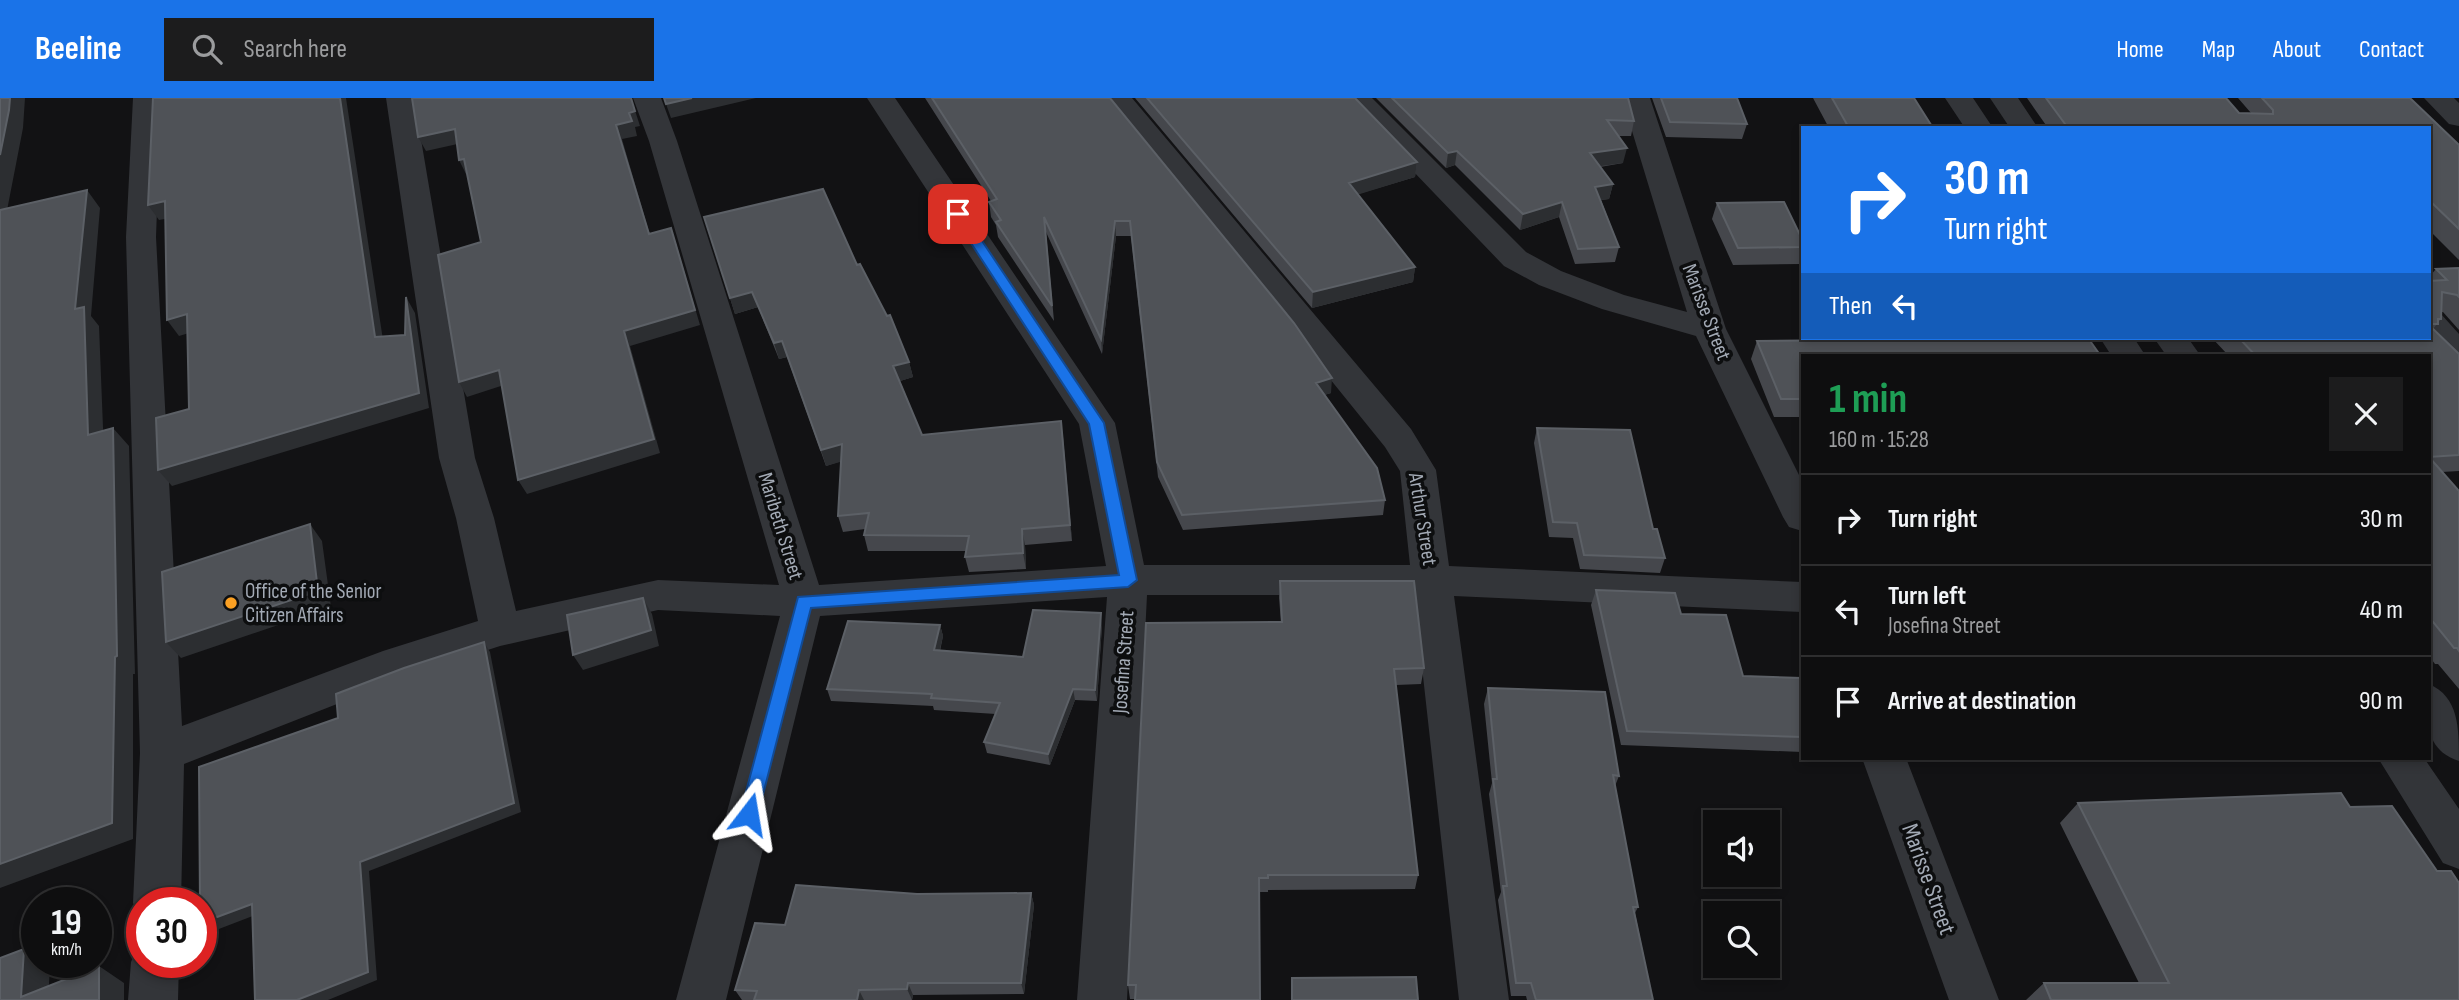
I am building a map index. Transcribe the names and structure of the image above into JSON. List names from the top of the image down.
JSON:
{
  "streets": {
    "street": [
      "Marisse Street",
      "Arthur Street",
      "Maribeth Street",
      "Josefina Street"
    ]
  },
  "places": ["Office of the Senior Citizen Affairs"],
  "page": {
    "header": "Beeline",
    "search": "Search here",
    "nav": [
      "Home",
      "Map",
      "About",
      "Contact"
    ],
    "turn": ["30 m", "Turn right"],
    "then": "Then",
    "heading": ["1 min", "160 m · 15:28"],
    "list": [
      {
        "name": "Turn right",
        "value": "30 m"
      },
      {
        "name": "Turn left",
        "note": "Josefina Street",
        "value": "40 m"
      },
      {
        "name": "Arrive at destination",
        "value": "90 m"
      }
    ],
    "speed": "19 km/h",
    "limit": "30"
  }
}
